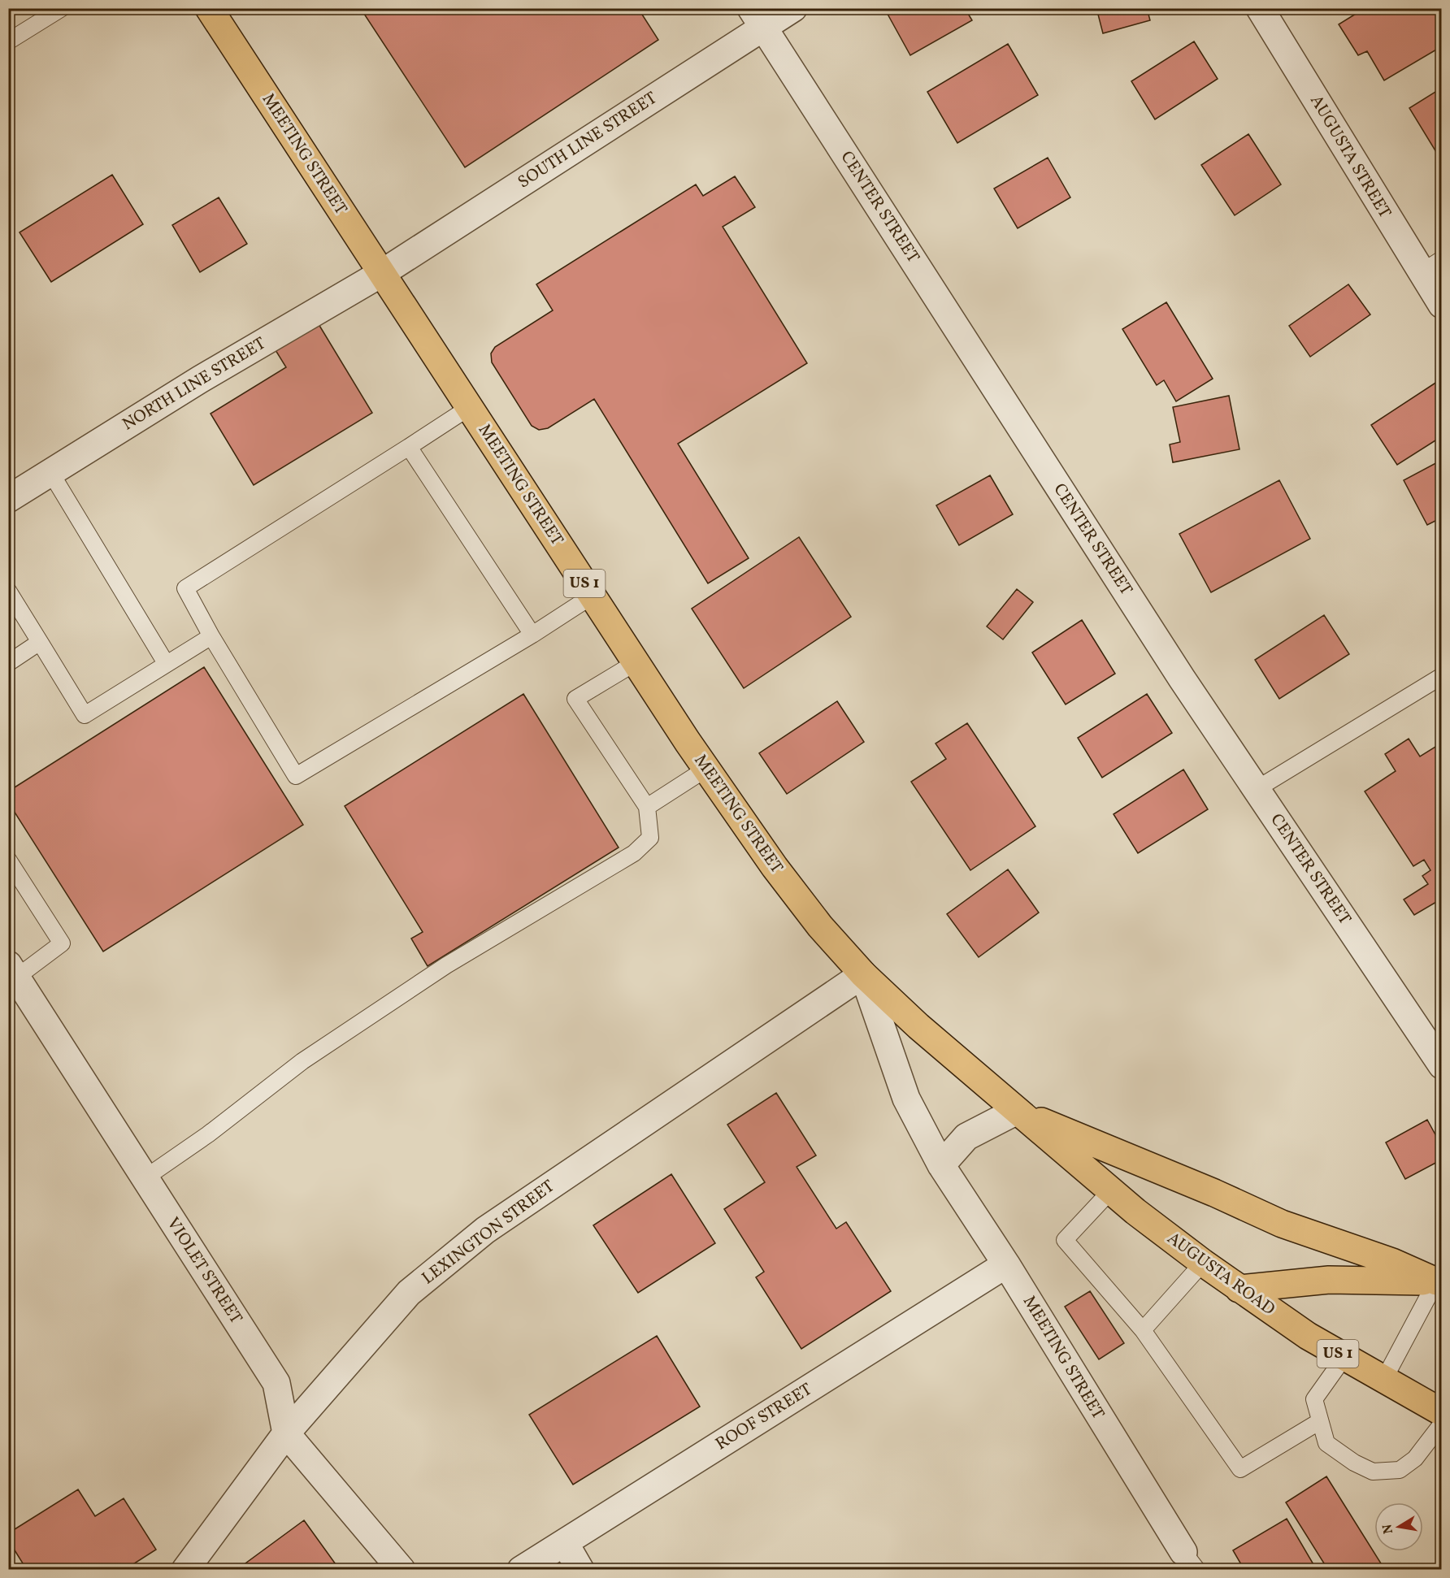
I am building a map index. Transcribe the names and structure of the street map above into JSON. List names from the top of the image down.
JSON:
{
  "streets": {
    "main road": ["MEETING STREET", "US 1", "AUGUSTA ROAD"],
    "street": [
      "SOUTH LINE STREET",
      "AUGUSTA STREET",
      "CENTER STREET",
      "NORTH LINE STREET",
      "LEXINGTON STREET",
      "VIOLET STREET",
      "ROOF STREET"
    ]
  },
  "crossings": [
    ["SOUTH LINE STREET", "MEETING STREET"],
    ["SOUTH LINE STREET", "CENTER STREET"],
    ["SOUTH LINE STREET", "NORTH LINE STREET"],
    ["MEETING STREET", "NORTH LINE STREET"],
    ["MEETING STREET", "LEXINGTON STREET"],
    ["MEETING STREET", "AUGUSTA ROAD"],
    ["MEETING STREET", "ROOF STREET"],
    ["LEXINGTON STREET", "VIOLET STREET"]
  ],
  "north": "left"
}
